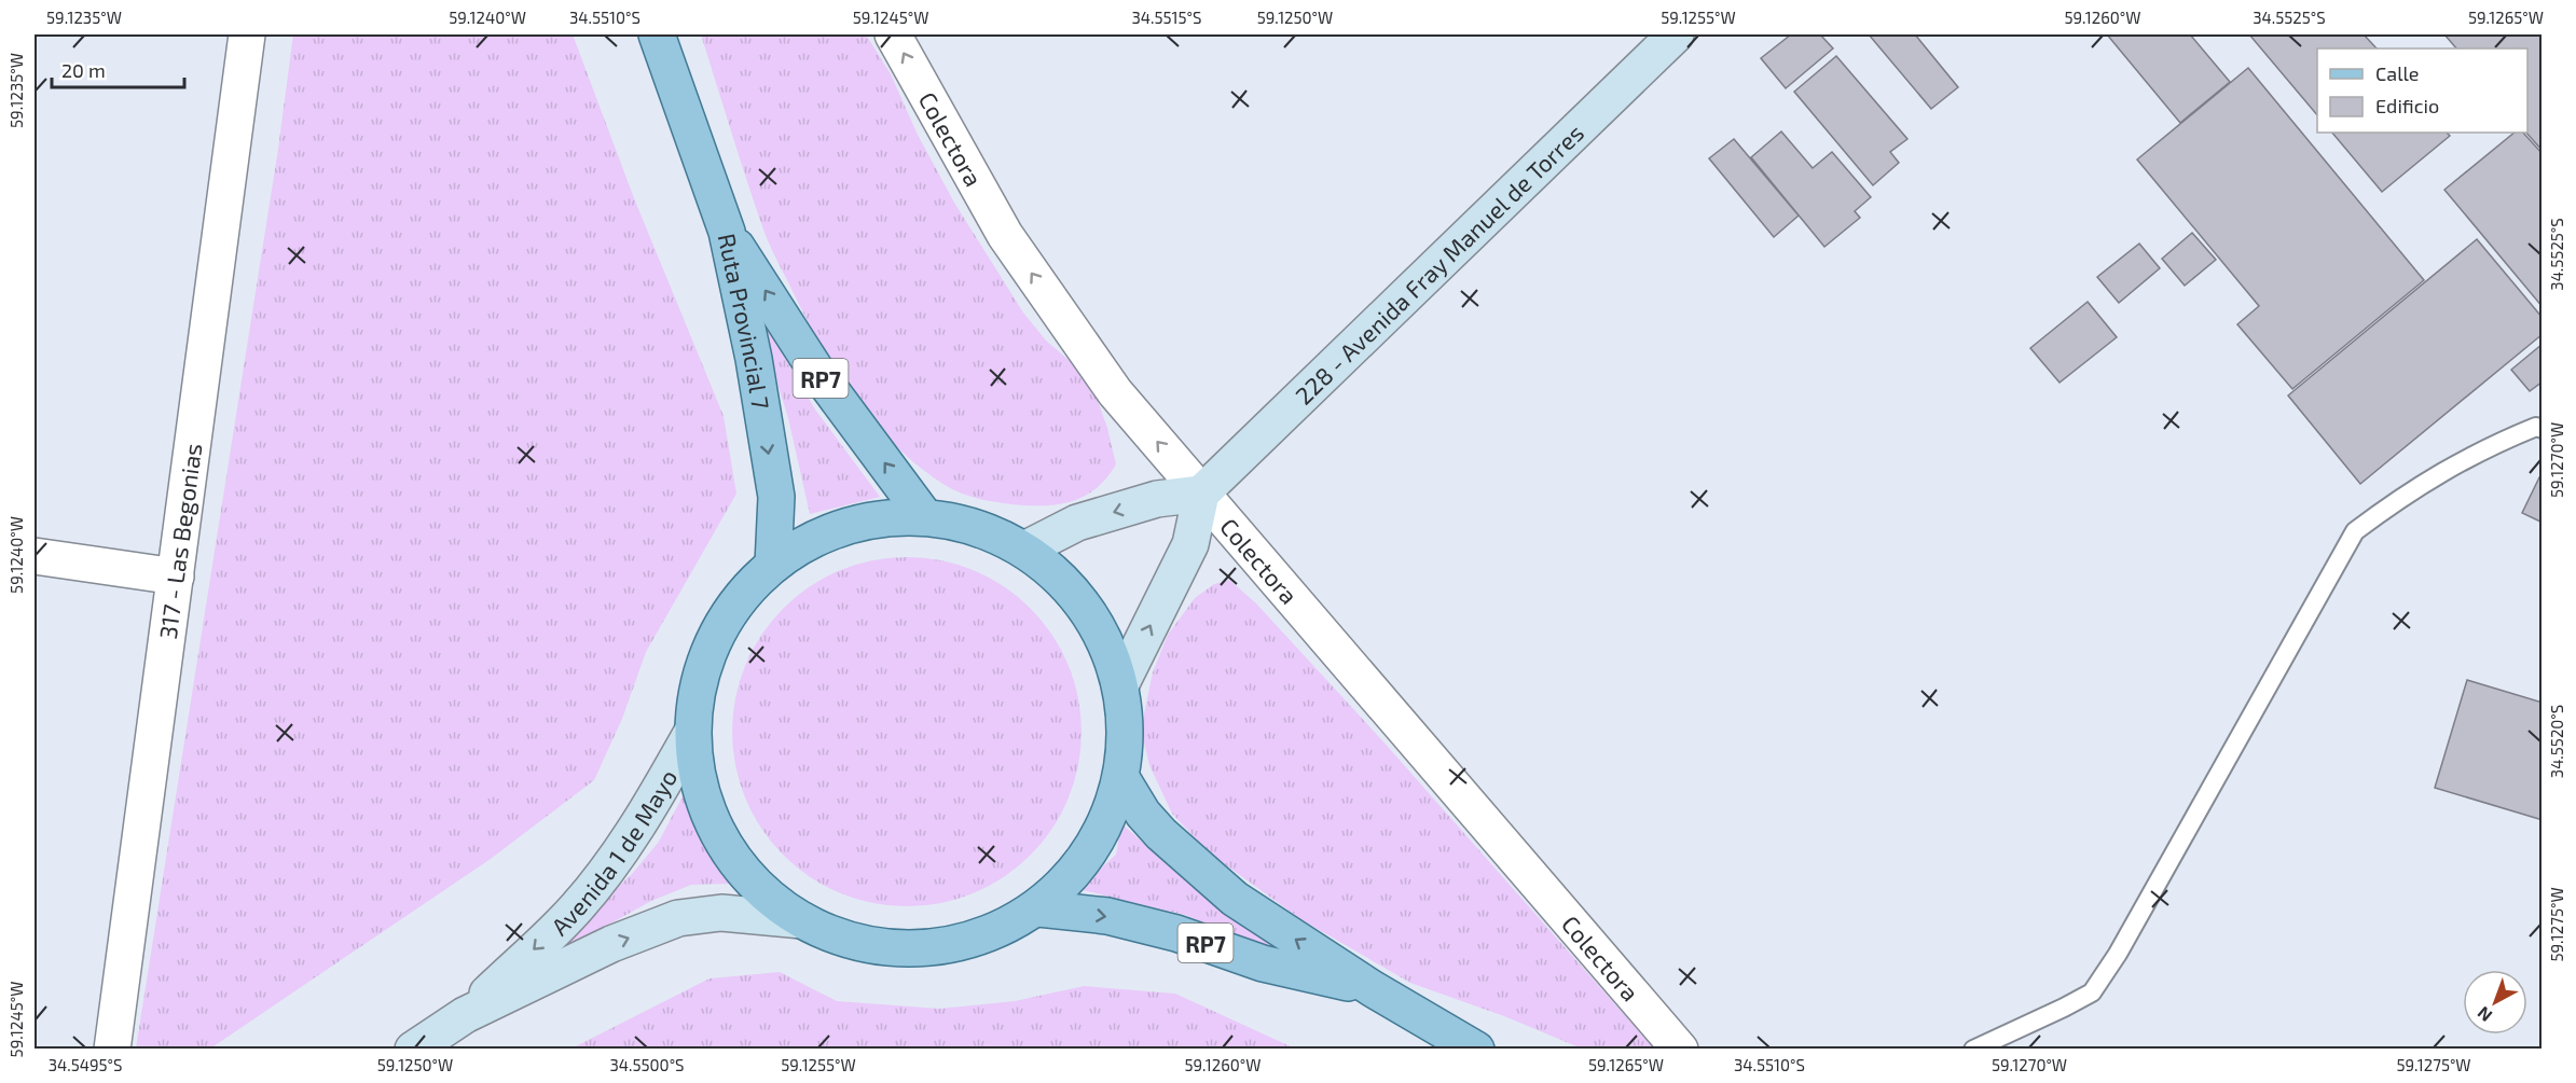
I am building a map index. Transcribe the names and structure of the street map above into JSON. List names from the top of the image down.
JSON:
{
  "streets": {
    "main road": [
      "228 - Avenida Fray Manuel de Torres",
      "Ruta Provincial 7",
      "RP7",
      "Avenida 1 de Mayo"
    ],
    "street": ["Colectora", "317 - Las Begonias"]
  },
  "crossings": [
    ["Colectora", "228 - Avenida Fray Manuel de Torres"],
    ["Ruta Provincial 7", "RP7"]
  ],
  "one_way": ["Colectora"],
  "legend": ["Calle", "Edificio"],
  "scale_bar": "20 m",
  "north": "bottom left",
  "coordinates": [
    "59.1235°W",
    "59.1240°W",
    "34.5510°S",
    "59.1245°W",
    "34.5515°S",
    "59.1250°W",
    "59.1255°W",
    "59.1260°W",
    "34.5525°S",
    "59.1265°W",
    "59.1270°W",
    "34.5520°S",
    "59.1275°W",
    "34.5495°S",
    "34.5500°S"
  ]
}
